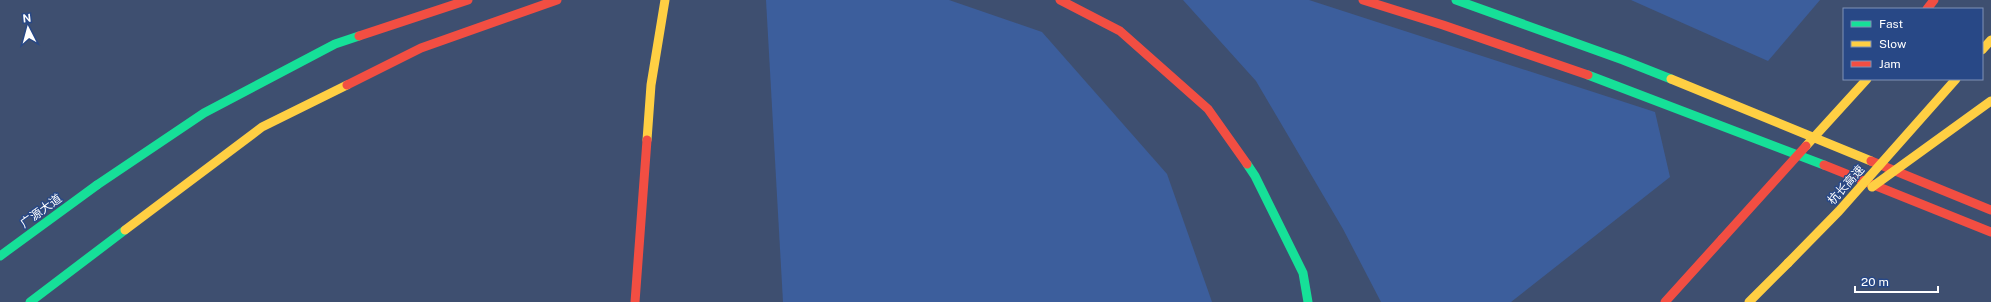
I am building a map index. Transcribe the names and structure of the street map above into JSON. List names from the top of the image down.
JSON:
{
  "streets": {
    "main road": ["杭长高速", "广源大道"]
  },
  "legend": ["Fast", "Slow", "Jam"],
  "scale_bar": "20 m",
  "north": "top"
}
